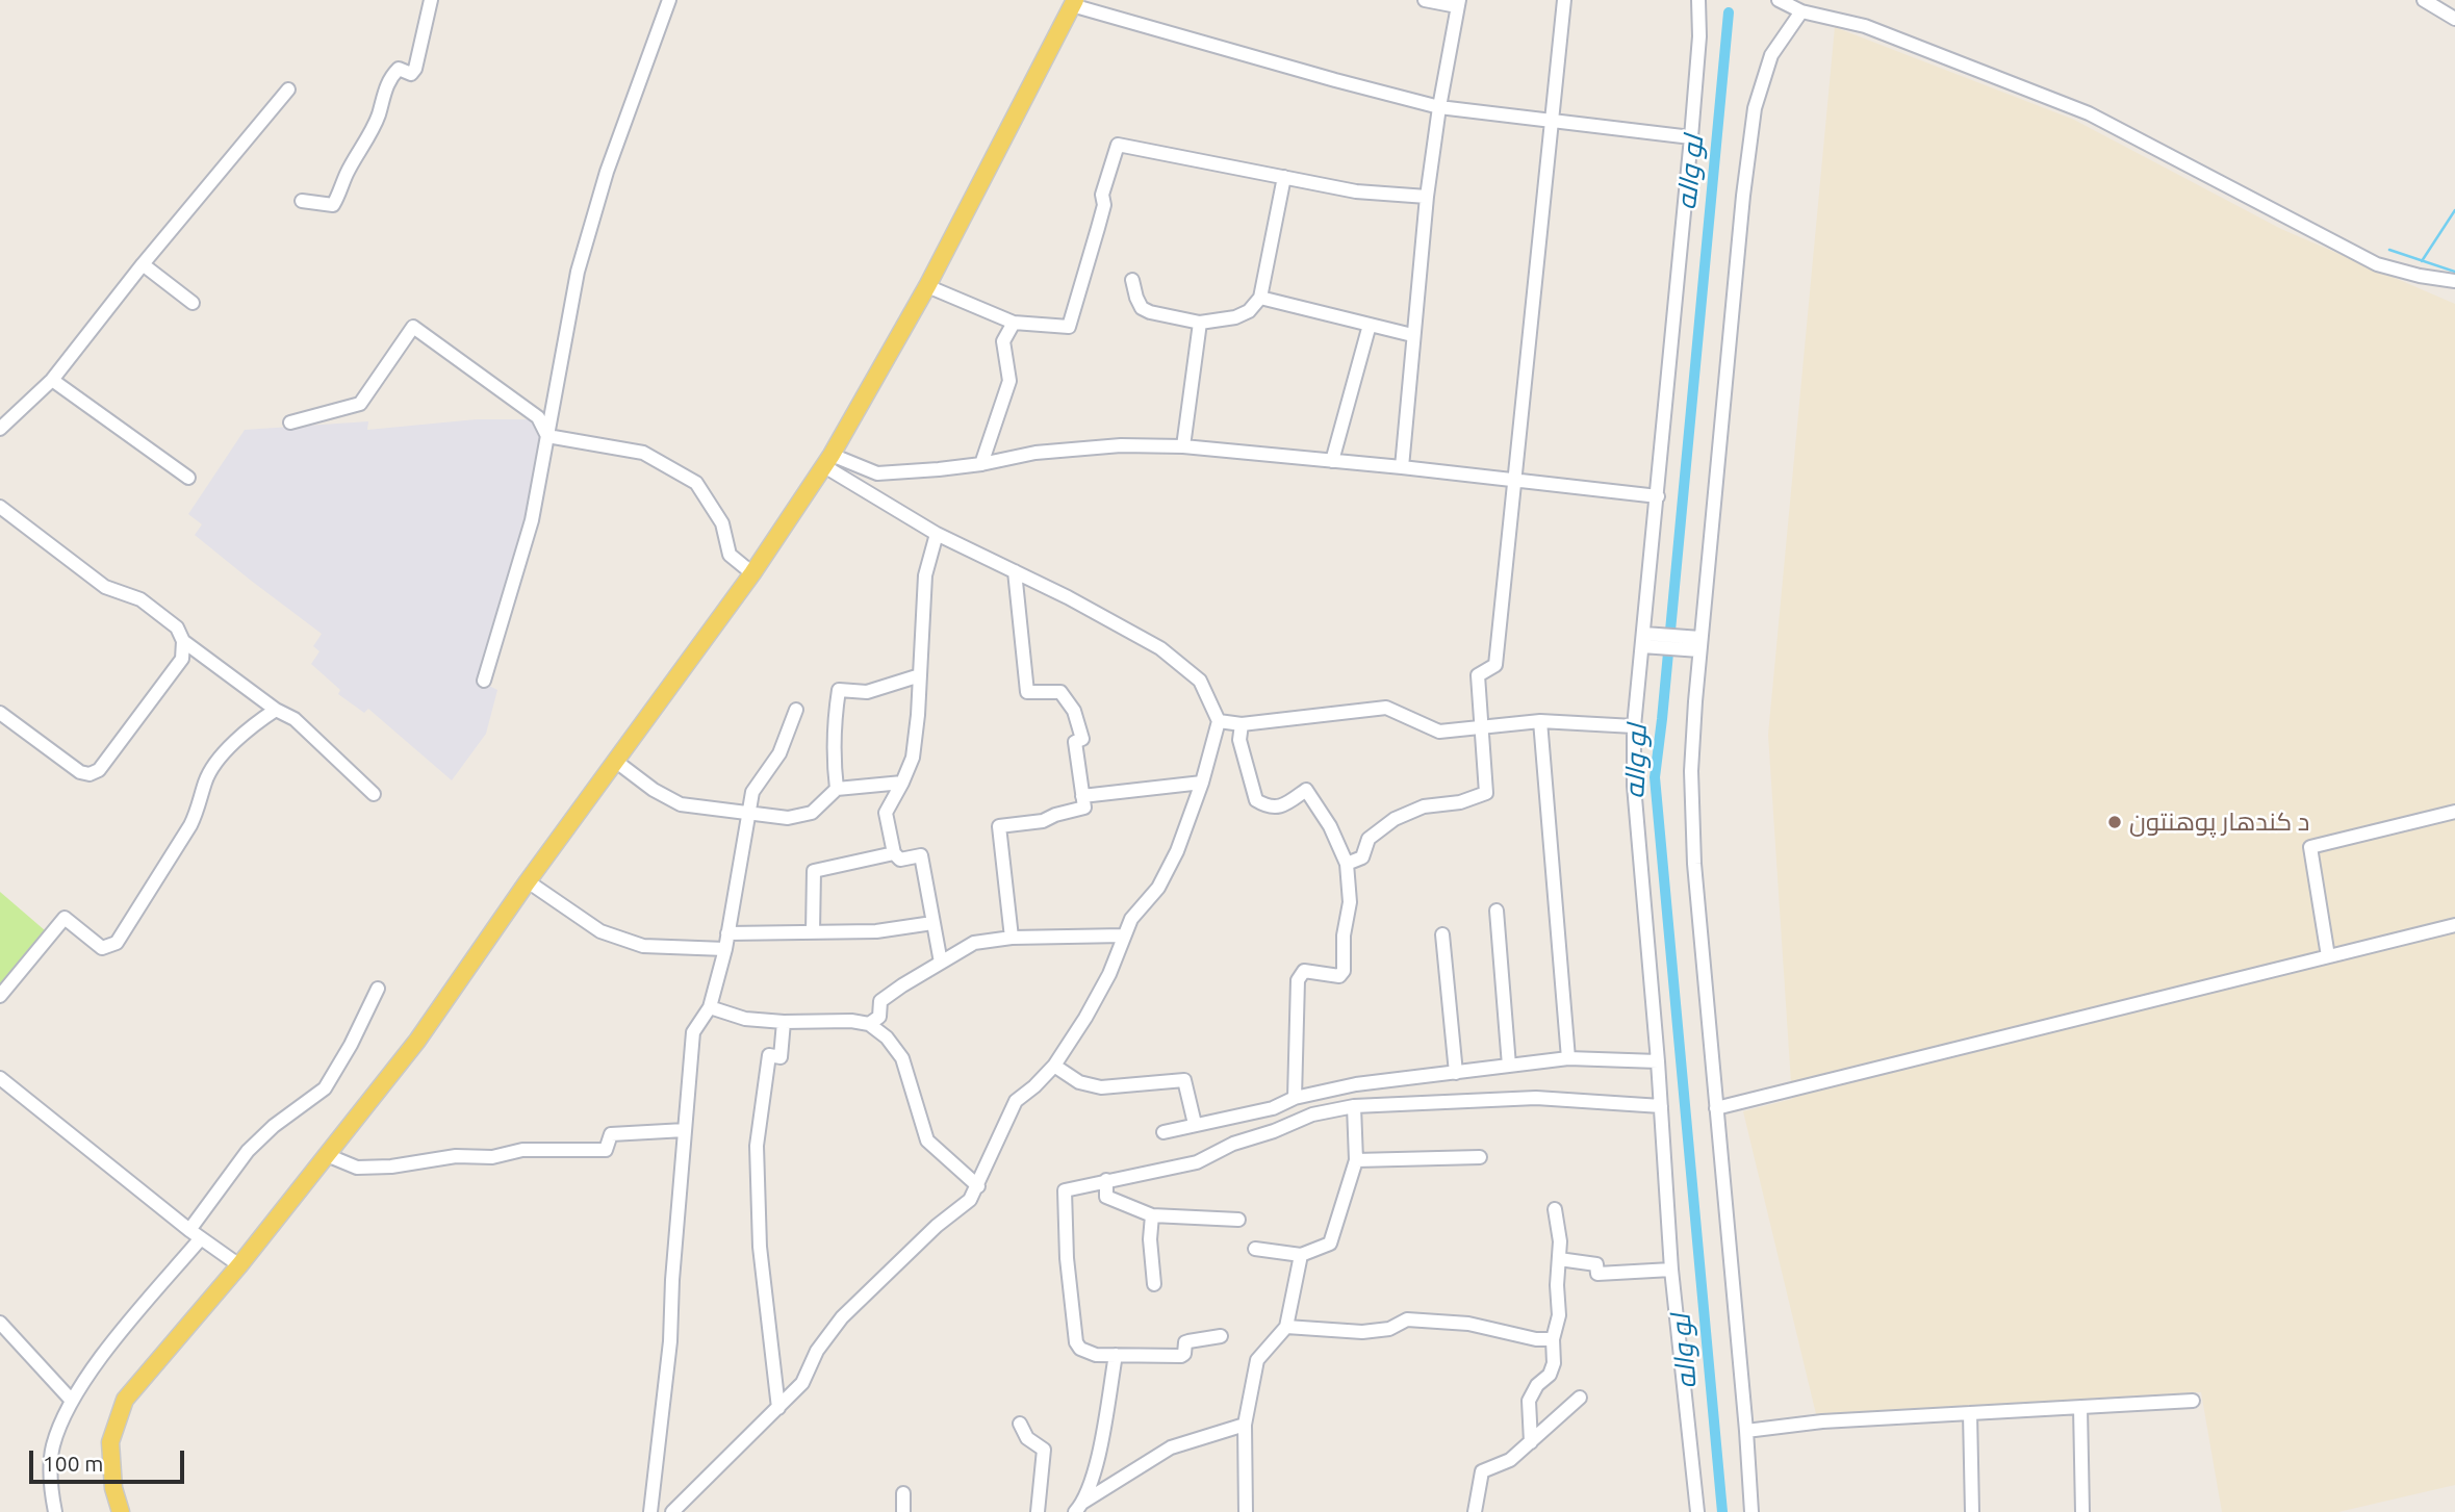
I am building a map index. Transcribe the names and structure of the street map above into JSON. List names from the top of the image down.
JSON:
{
  "water": ["لو واله"],
  "places": ["د کندهار پوهنتون"],
  "scale_bar": "100 m"
}
